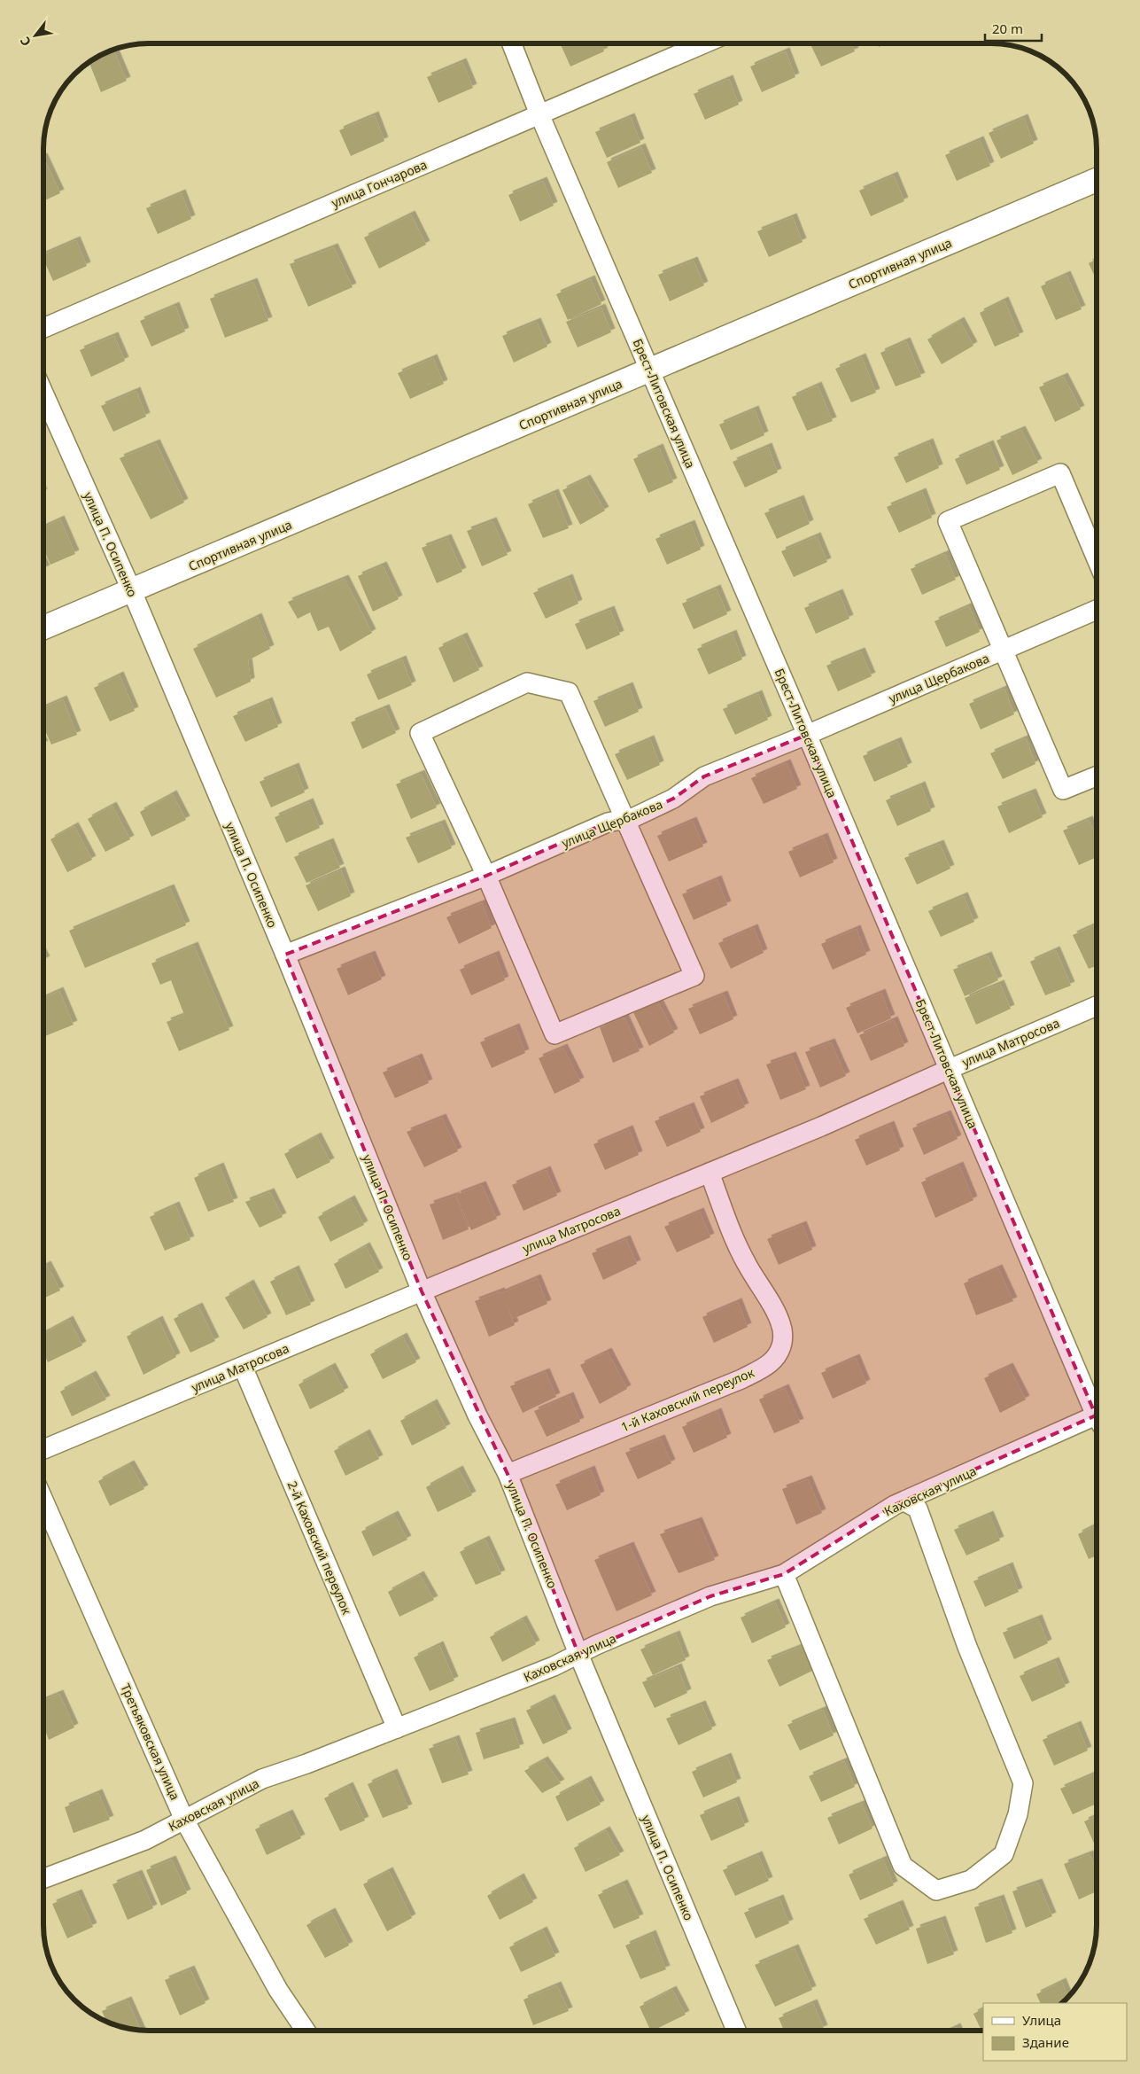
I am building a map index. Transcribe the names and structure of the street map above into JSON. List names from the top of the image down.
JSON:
{
  "streets": {
    "street": [
      "улица Гончарова",
      "Спортивная улица",
      "Брест-Литовская улица",
      "улица П. Осипенко",
      "улица Щербакова",
      "улица Матросова",
      "1-й Каховский переулок",
      "Каховская улица",
      "2-й Каховский переулок",
      "Третьяковская улица"
    ]
  },
  "crossings": [
    ["улица Гончарова", "Брест-Литовская улица"],
    ["Спортивная улица", "Брест-Литовская улица"],
    ["Спортивная улица", "улица П. Осипенко"],
    ["Брест-Литовская улица", "улица Щербакова"],
    ["Брест-Литовская улица", "улица Матросова"],
    ["улица П. Осипенко", "улица Щербакова"],
    ["улица П. Осипенко", "улица Матросова"],
    ["улица П. Осипенко", "1-й Каховский переулок"],
    ["улица П. Осипенко", "Каховская улица"],
    ["улица Матросова", "1-й Каховский переулок"],
    ["улица Матросова", "2-й Каховский переулок"],
    ["Каховская улица", "2-й Каховский переулок"],
    ["Каховская улица", "Третьяковская улица"]
  ],
  "legend": ["Улица", "Здание"],
  "scale_bar": "20 m",
  "north": "bottom left"
}
